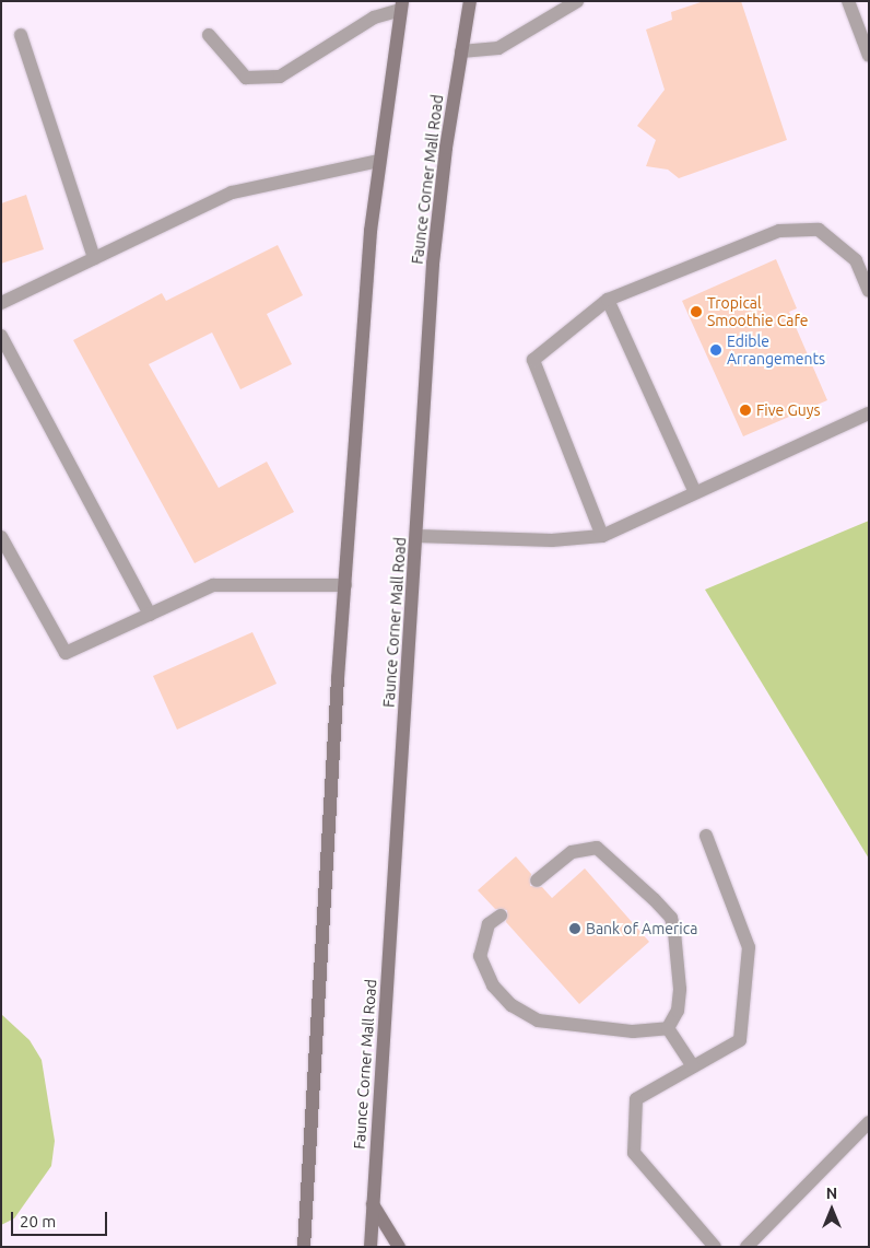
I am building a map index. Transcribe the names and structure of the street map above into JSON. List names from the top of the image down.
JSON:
{
  "streets": {
    "main road": ["Faunce Corner Mall Road"]
  },
  "places": [
    "Tropical Smoothie Cafe",
    "Edible Arrangements",
    "Five Guys",
    "Bank of America"
  ],
  "scale_bar": "20 m",
  "north": "top"
}
